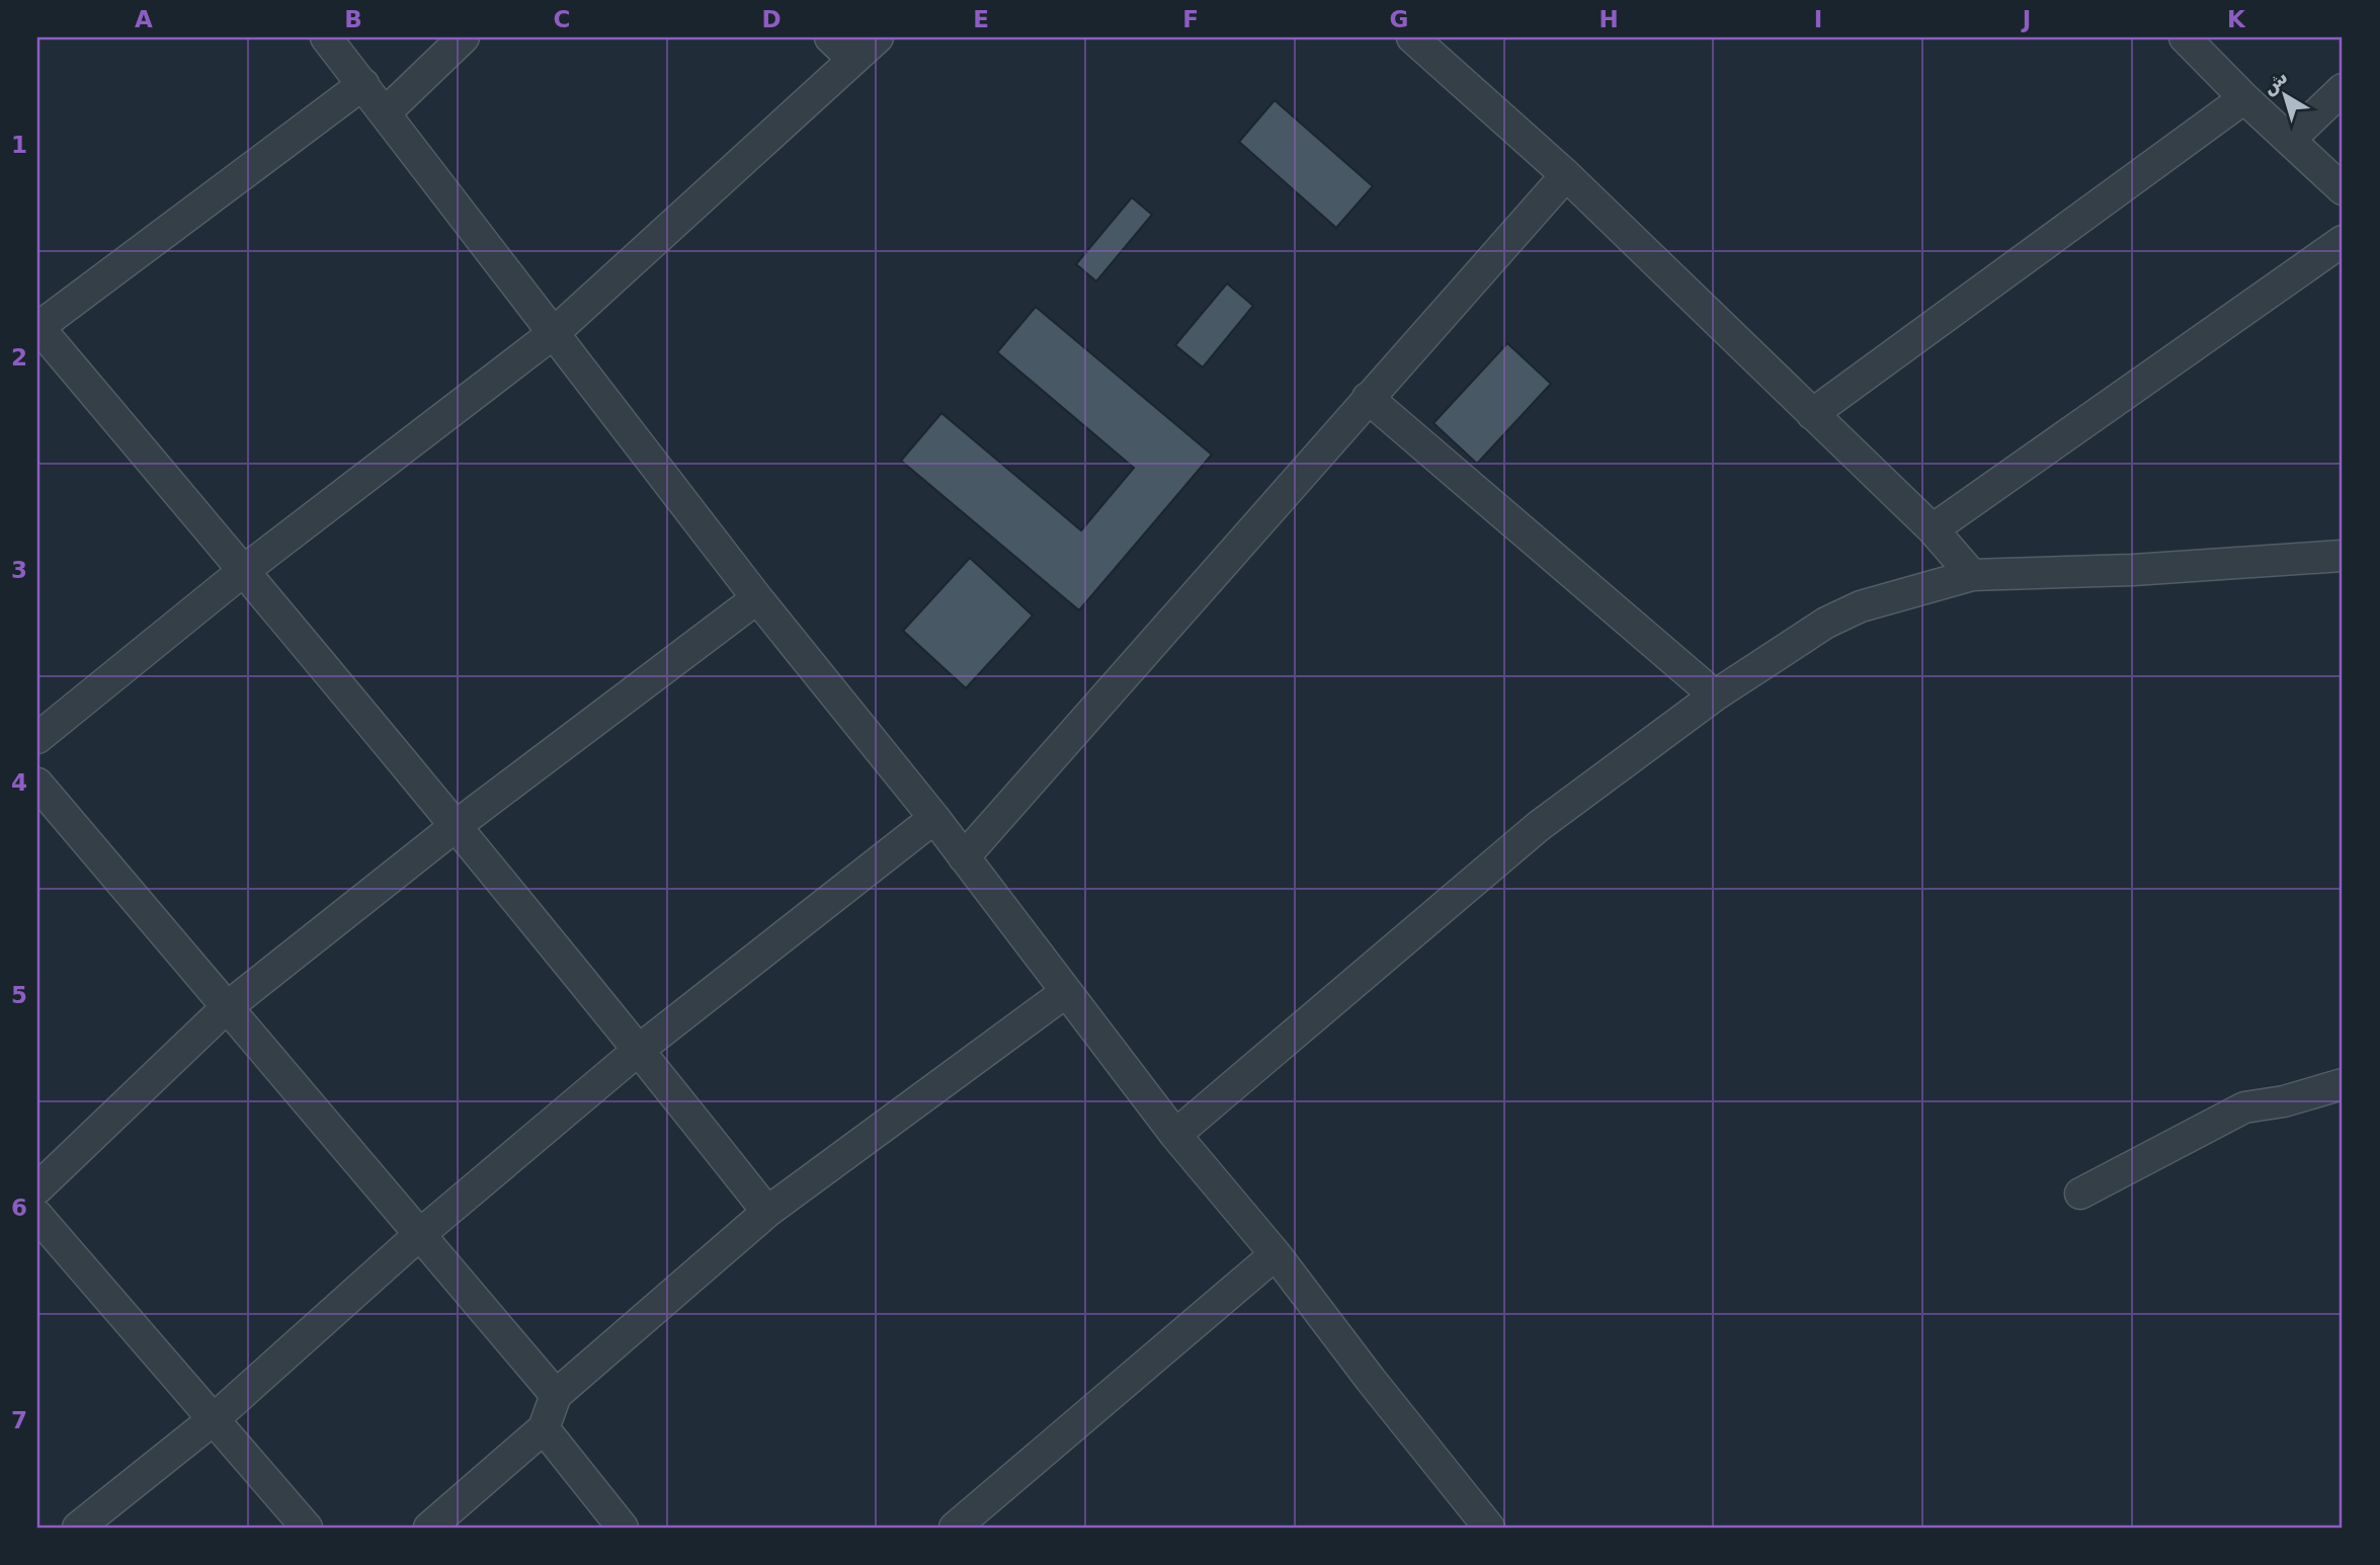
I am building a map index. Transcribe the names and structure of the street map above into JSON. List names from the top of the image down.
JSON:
{
  "north": "top left",
  "grid": {
    "columns": [
      "A",
      "B",
      "C",
      "D",
      "E",
      "F",
      "G",
      "H",
      "I",
      "J",
      "K"
    ],
    "rows": [
      "1",
      "2",
      "3",
      "4",
      "5",
      "6",
      "7"
    ]
  }
}
